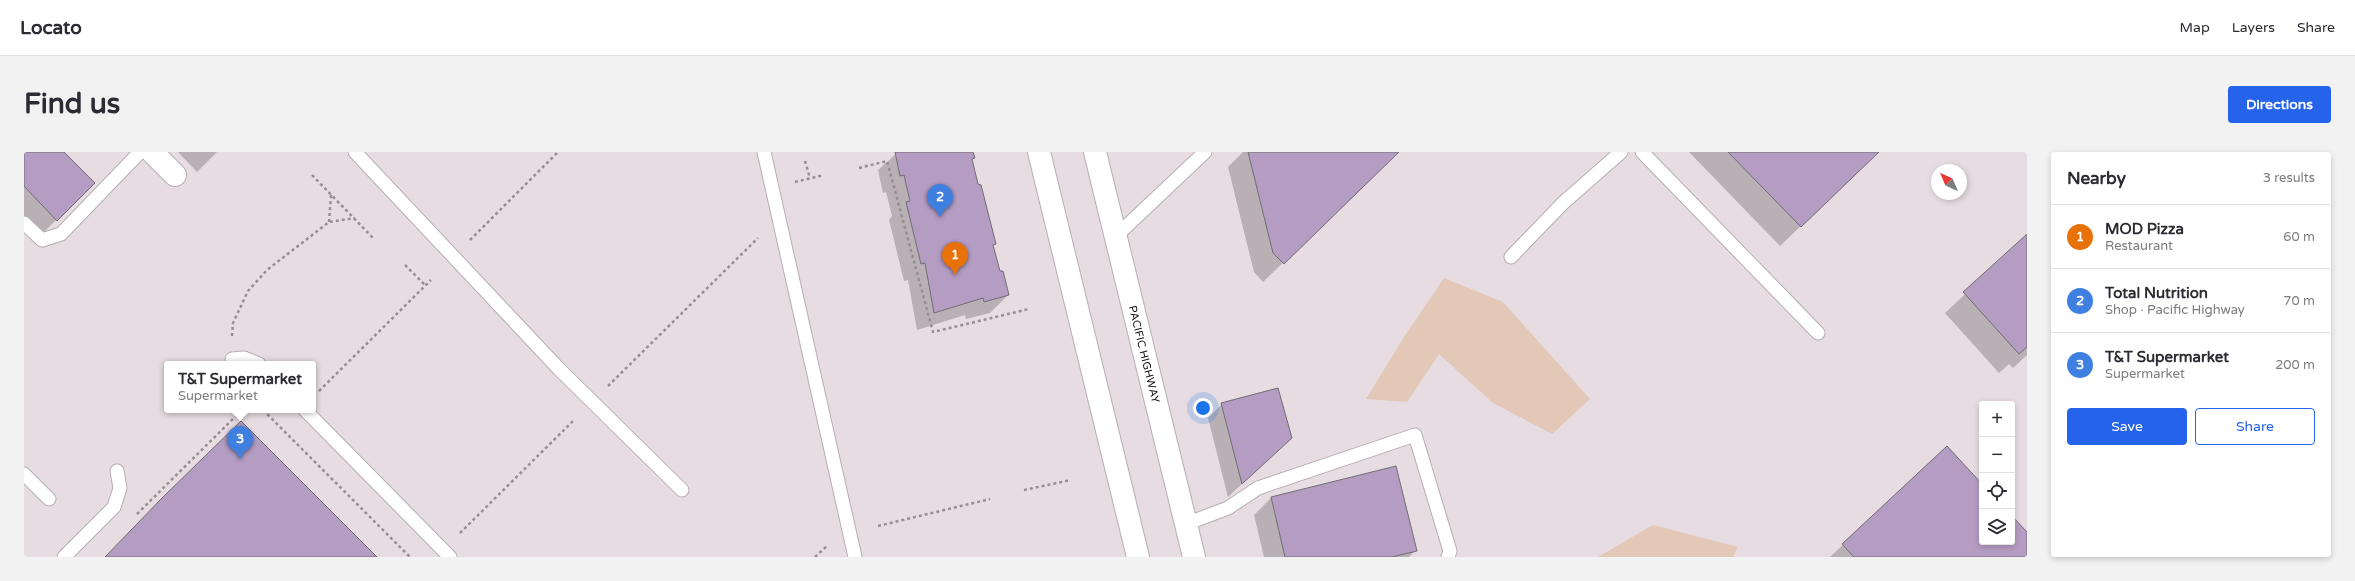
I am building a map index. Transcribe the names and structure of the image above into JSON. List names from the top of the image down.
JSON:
{
  "streets": {
    "main road": ["PACIFIC HIGHWAY"]
  },
  "north": "top left",
  "page": {
    "header": "Locato",
    "nav": ["Map", "Layers", "Share"],
    "buttons": [
      "Directions",
      ["Save", "Share"]
    ],
    "title": "Find us",
    "heading": ["Nearby", "3 results"],
    "pins": ["2", "1", "3"],
    "list": [
      {
        "mark": "1",
        "name": "MOD Pizza",
        "note": "Restaurant",
        "value": "60 m"
      },
      {
        "mark": "2",
        "name": "Total Nutrition",
        "note": "Shop · Pacific Highway",
        "value": "70 m"
      },
      {
        "mark": "3",
        "name": "T&T Supermarket",
        "note": "Supermarket",
        "value": "200 m"
      }
    ],
    "popup": ["T&T Supermarket", "Supermarket"],
    "map_buttons": ["+", "−"]
  }
}
